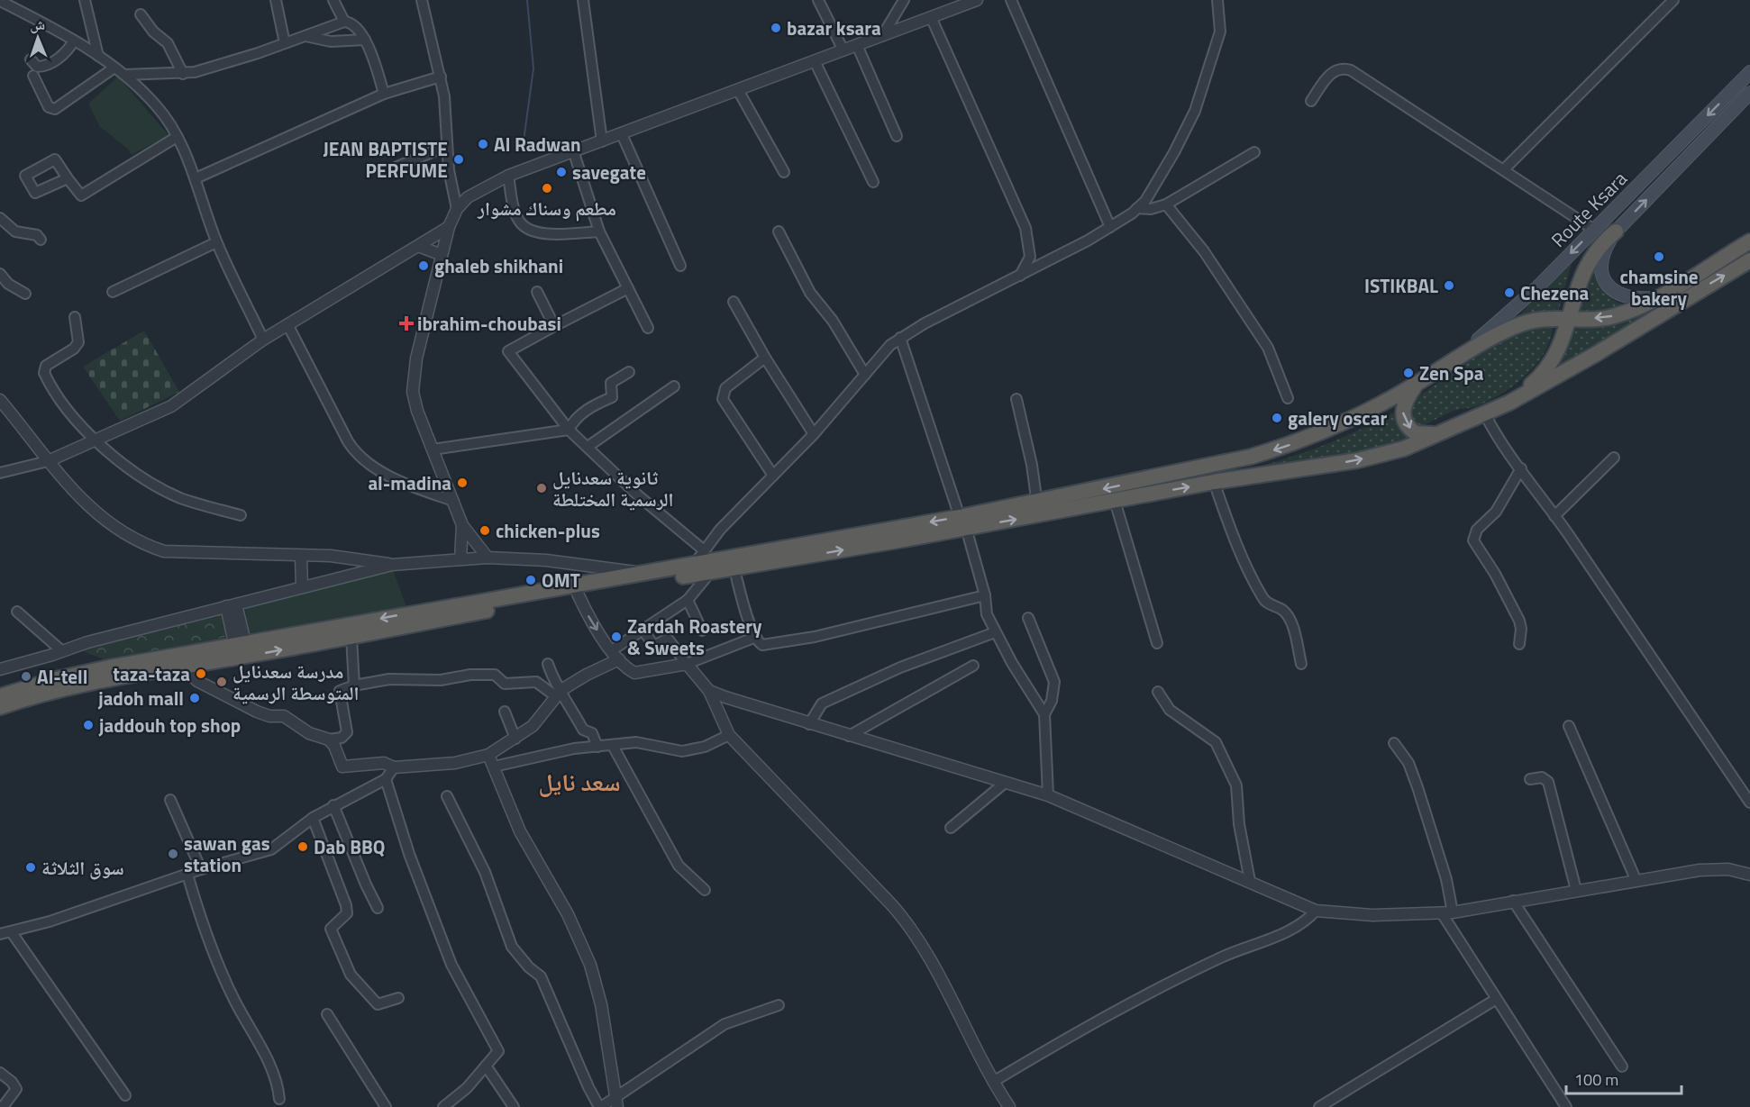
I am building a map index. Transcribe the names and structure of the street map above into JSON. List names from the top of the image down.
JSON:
{
  "streets": {
    "main road": ["Route Ksara"]
  },
  "districts": ["سعد نايل"],
  "places": {
    "other": [
      "bazar ksara",
      "Al Radwan",
      "JEAN BAPTISTE PERFUME",
      "savegate",
      "مطعم وسناك مشوار",
      "chamsine bakery",
      "ghaleb shikhani",
      "ISTIKBAL",
      "Chezena",
      "Zen Spa",
      "galery oscar",
      "al-madina",
      "ثانوية سعدنايل الرسمية المختلطة",
      "chicken-plus",
      "OMT",
      "Zardah Roastery & Sweets",
      "taza-taza",
      "Al-tell",
      "مدرسة سعدنايل المتوسطة الرسمية",
      "jadoh mall",
      "jaddouh top shop",
      "Dab BBQ",
      "sawan gas station",
      "سوق الثلاثة"
    ],
    "health": ["ibrahim-choubasi"]
  },
  "scale_bar": "100 m",
  "north": "top"
}
